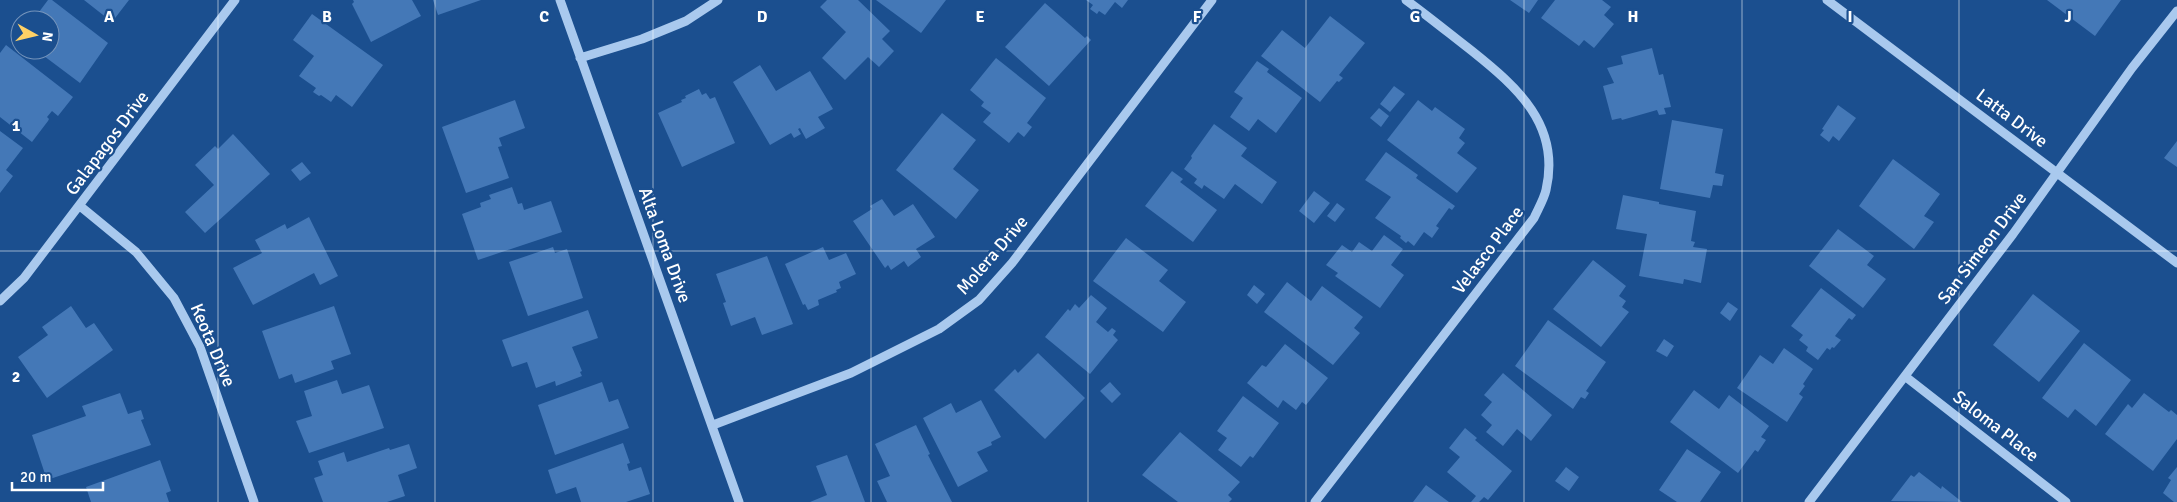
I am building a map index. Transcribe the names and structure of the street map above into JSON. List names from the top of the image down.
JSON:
{
  "streets": {
    "street": [
      "Latta Drive",
      "Galapagos Drive",
      "Alta Loma Drive",
      "San Simeon Drive",
      "Velasco Place",
      "Molera Drive",
      "Keota Drive",
      "Saloma Place"
    ]
  },
  "crossings": [
    ["Latta Drive", "San Simeon Drive"],
    ["Galapagos Drive", "Keota Drive"],
    ["Alta Loma Drive", "Molera Drive"],
    ["San Simeon Drive", "Saloma Place"]
  ],
  "scale_bar": "20 m",
  "north": "right",
  "grid": {
    "columns": [
      "A",
      "B",
      "C",
      "D",
      "E",
      "F",
      "G",
      "H",
      "I",
      "J"
    ],
    "rows": ["1", "2"]
  }
}
